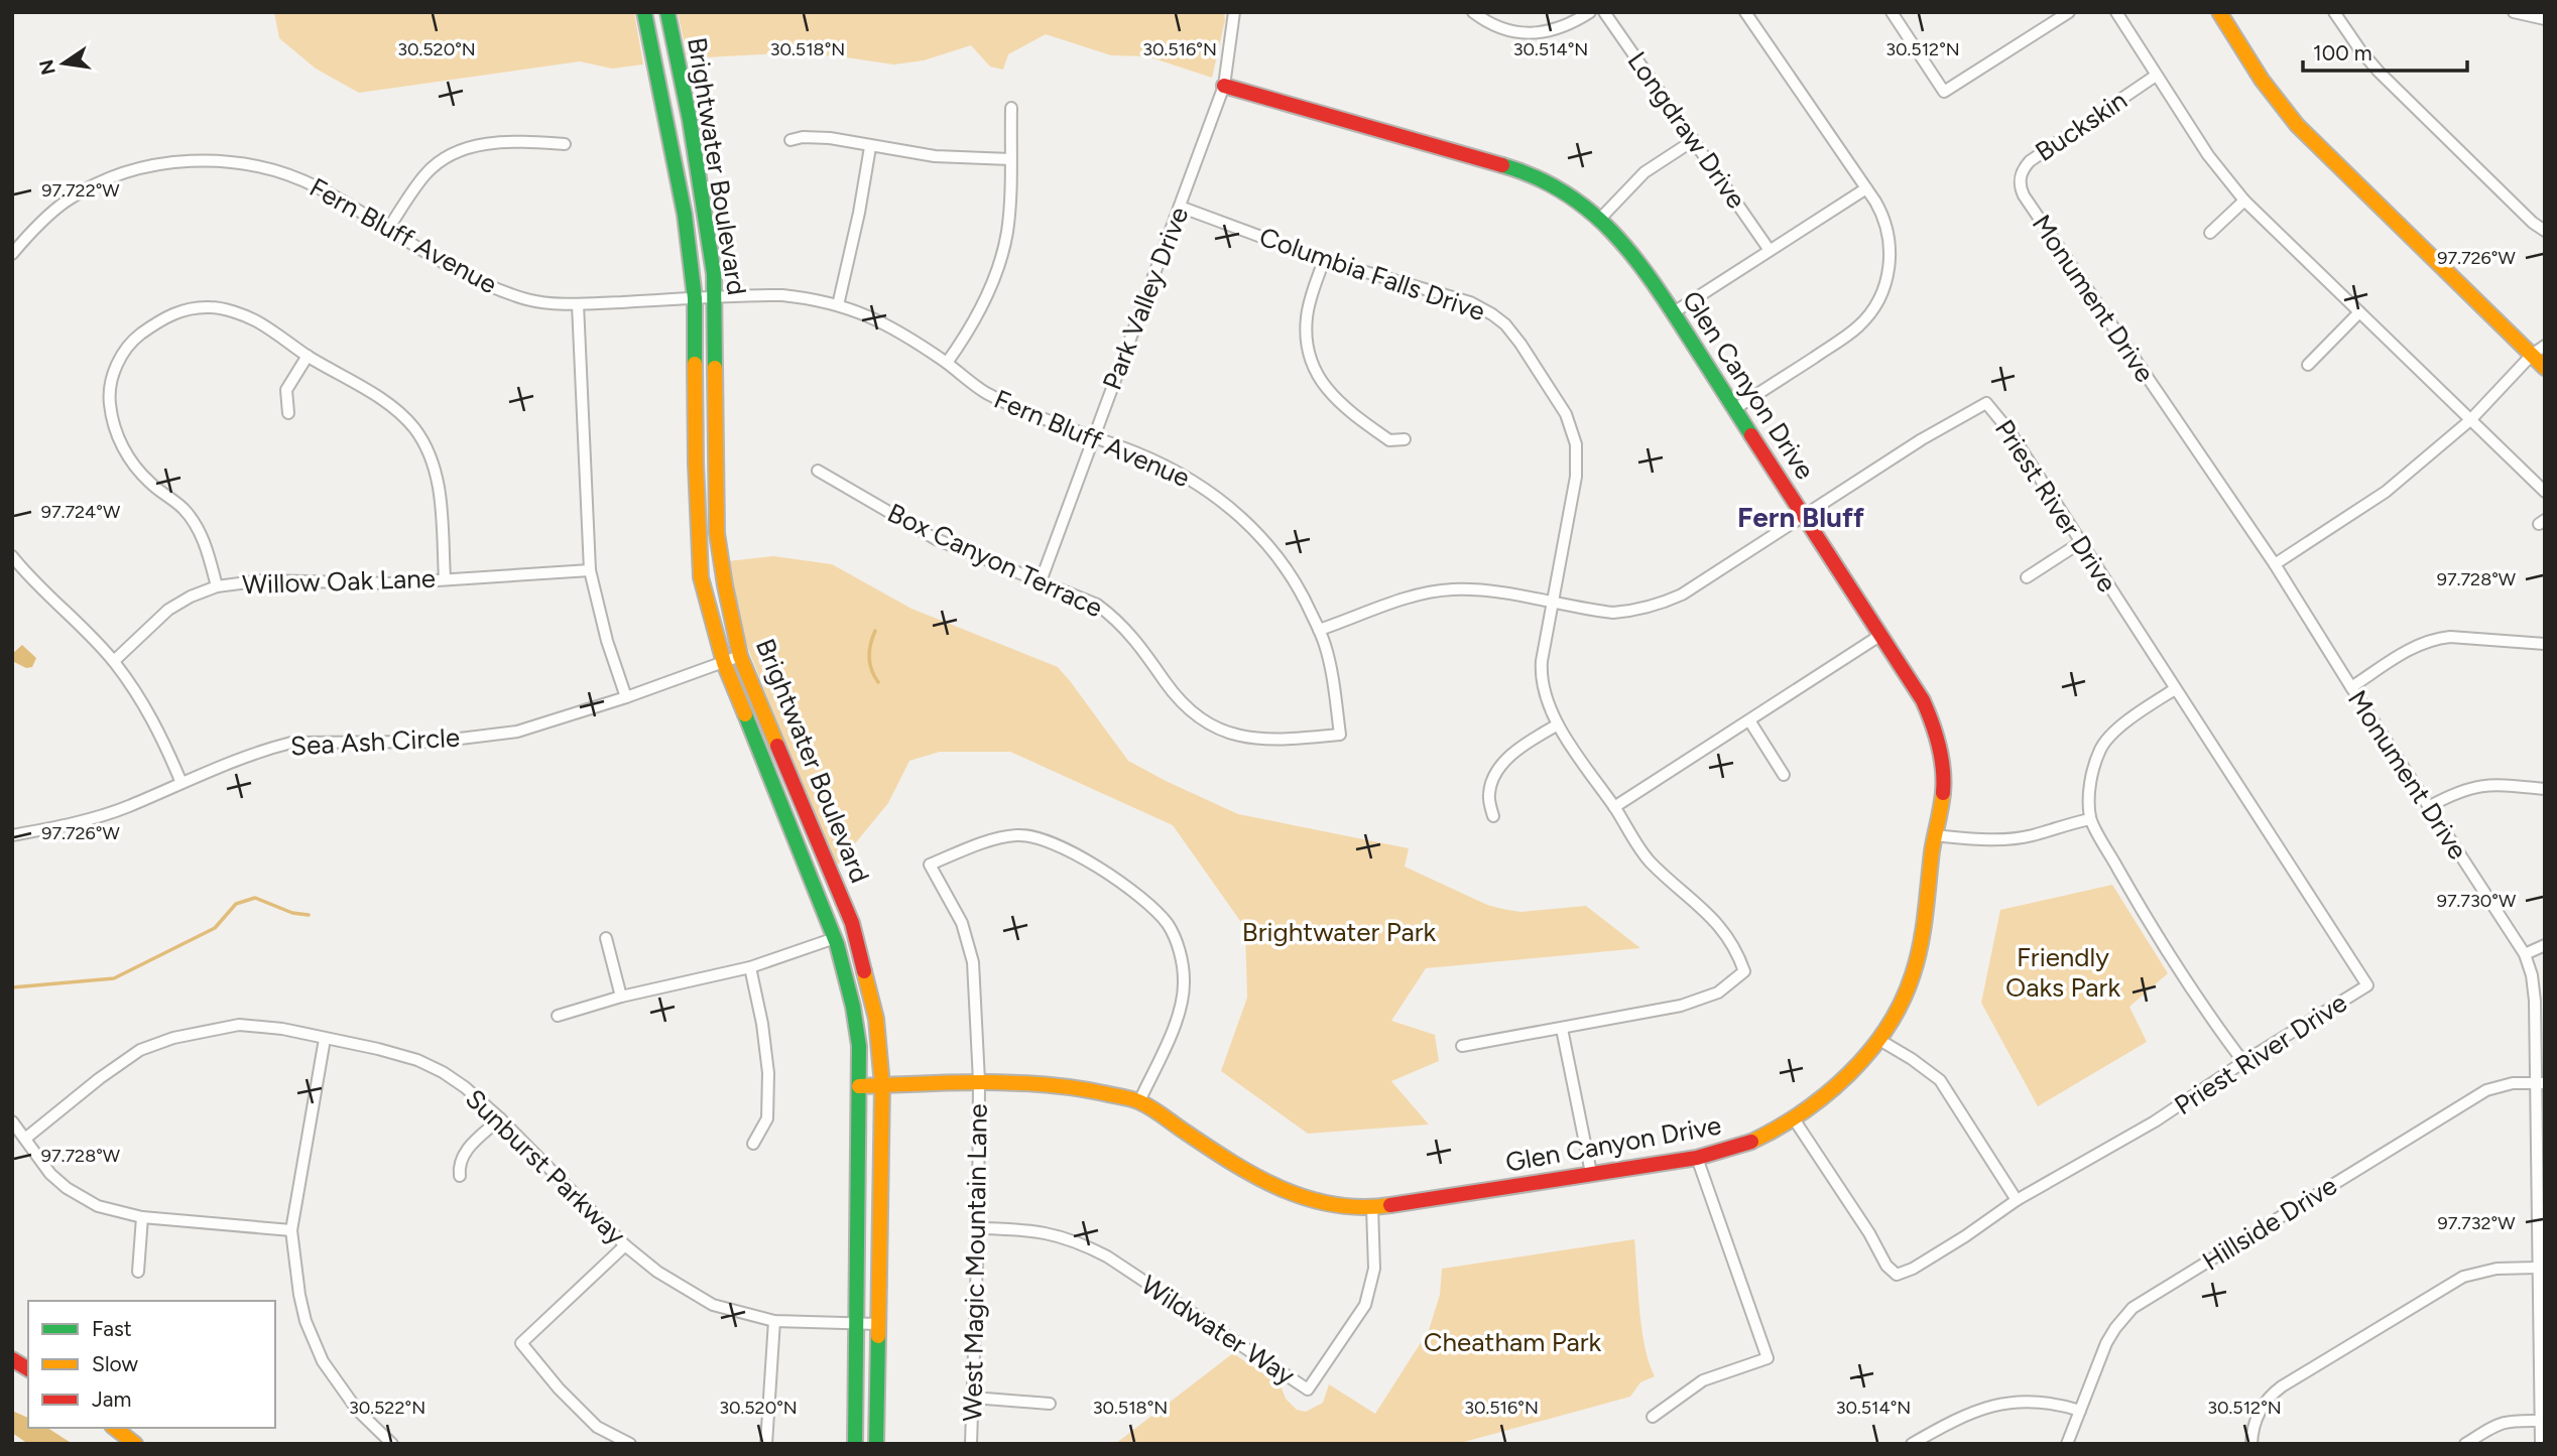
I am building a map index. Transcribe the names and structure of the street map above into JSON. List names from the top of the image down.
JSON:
{
  "streets": {
    "street": [
      "Buckskin",
      "Longdraw Drive",
      "Brightwater Boulevard",
      "Fern Bluff Avenue",
      "Columbia Falls Drive",
      "Park Valley Drive",
      "Monument Drive",
      "Glen Canyon Drive",
      "Priest River Drive",
      "Box Canyon Terrace",
      "Willow Oak Lane",
      "Sea Ash Circle",
      "Sunburst Parkway",
      "Hillside Drive",
      "West Magic Mountain Lane",
      "Wildwater Way"
    ]
  },
  "crossings": [
    ["Buckskin", "Monument Drive"],
    ["Brightwater Boulevard", "Fern Bluff Avenue"],
    ["Brightwater Boulevard", "Glen Canyon Drive"],
    ["Brightwater Boulevard", "Sea Ash Circle"],
    ["Brightwater Boulevard", "Sunburst Parkway"],
    ["Fern Bluff Avenue", "Park Valley Drive"],
    ["Fern Bluff Avenue", "Box Canyon Terrace"],
    ["Columbia Falls Drive", "Park Valley Drive"],
    ["Park Valley Drive", "Glen Canyon Drive"],
    ["Park Valley Drive", "Box Canyon Terrace"],
    ["Monument Drive", "Hillside Drive"],
    ["Glen Canyon Drive", "Priest River Drive"],
    ["Glen Canyon Drive", "West Magic Mountain Lane"],
    ["Glen Canyon Drive", "Wildwater Way"],
    ["West Magic Mountain Lane", "Wildwater Way"]
  ],
  "districts": ["Fern Bluff"],
  "parks": ["Brightwater Park", "Friendly Oaks Park", "Cheatham Park"],
  "legend": ["Fast", "Slow", "Jam"],
  "scale_bar": "100 m",
  "north": "left",
  "coordinates": [
    "30.520°N",
    "30.518°N",
    "30.516°N",
    "30.514°N",
    "30.512°N",
    "97.722°W",
    "97.726°W",
    "97.724°W",
    "97.728°W",
    "97.730°W",
    "97.732°W",
    "30.522°N"
  ]
}
